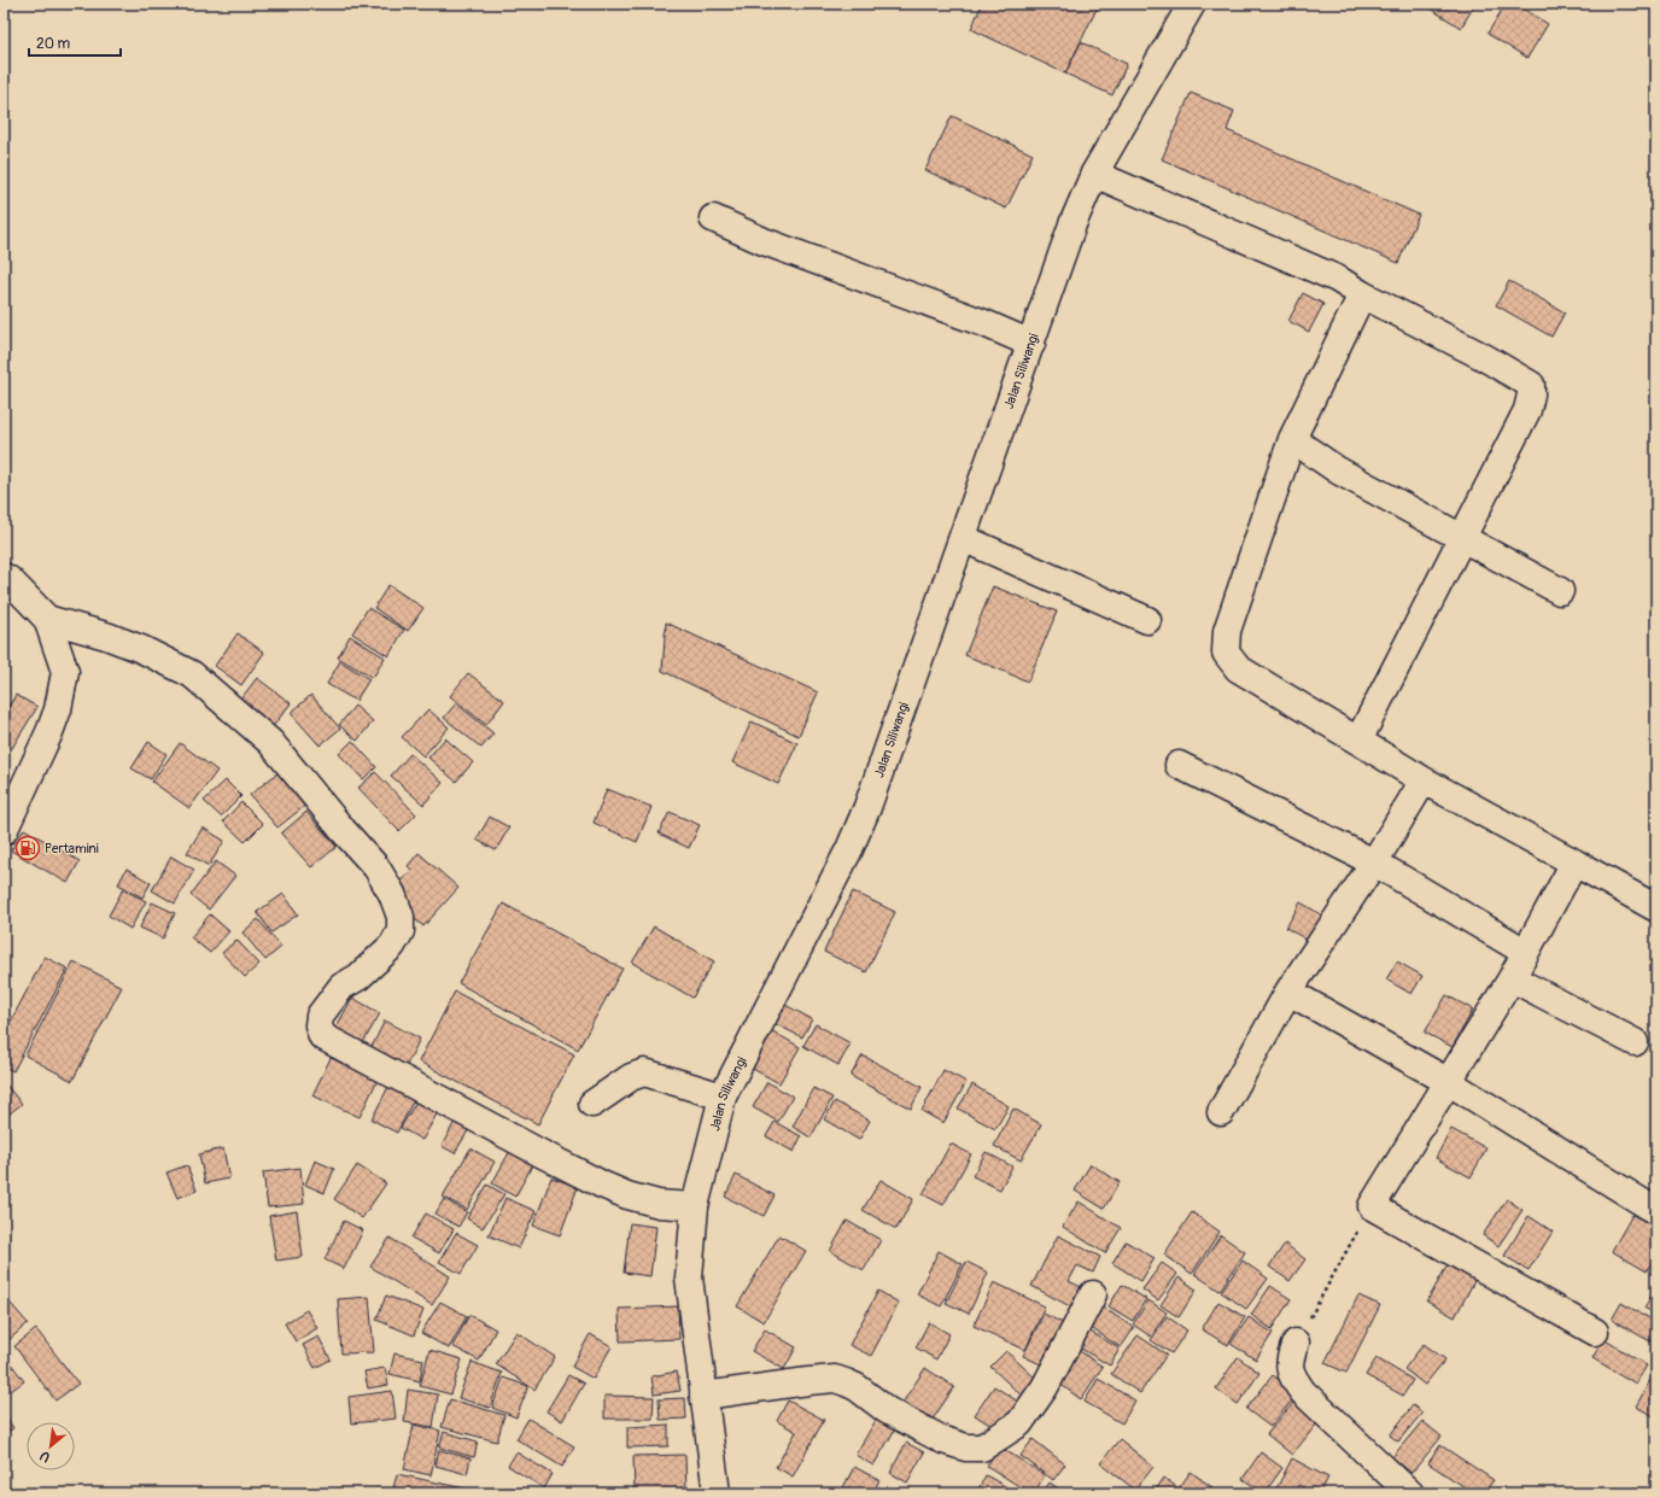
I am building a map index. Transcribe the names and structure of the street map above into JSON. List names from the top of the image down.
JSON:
{
  "streets": {
    "street": ["Jalan Siliwangi"]
  },
  "places": {
    "fuel station": ["Pertamini"]
  },
  "scale_bar": "20 m",
  "north": "bottom left"
}
